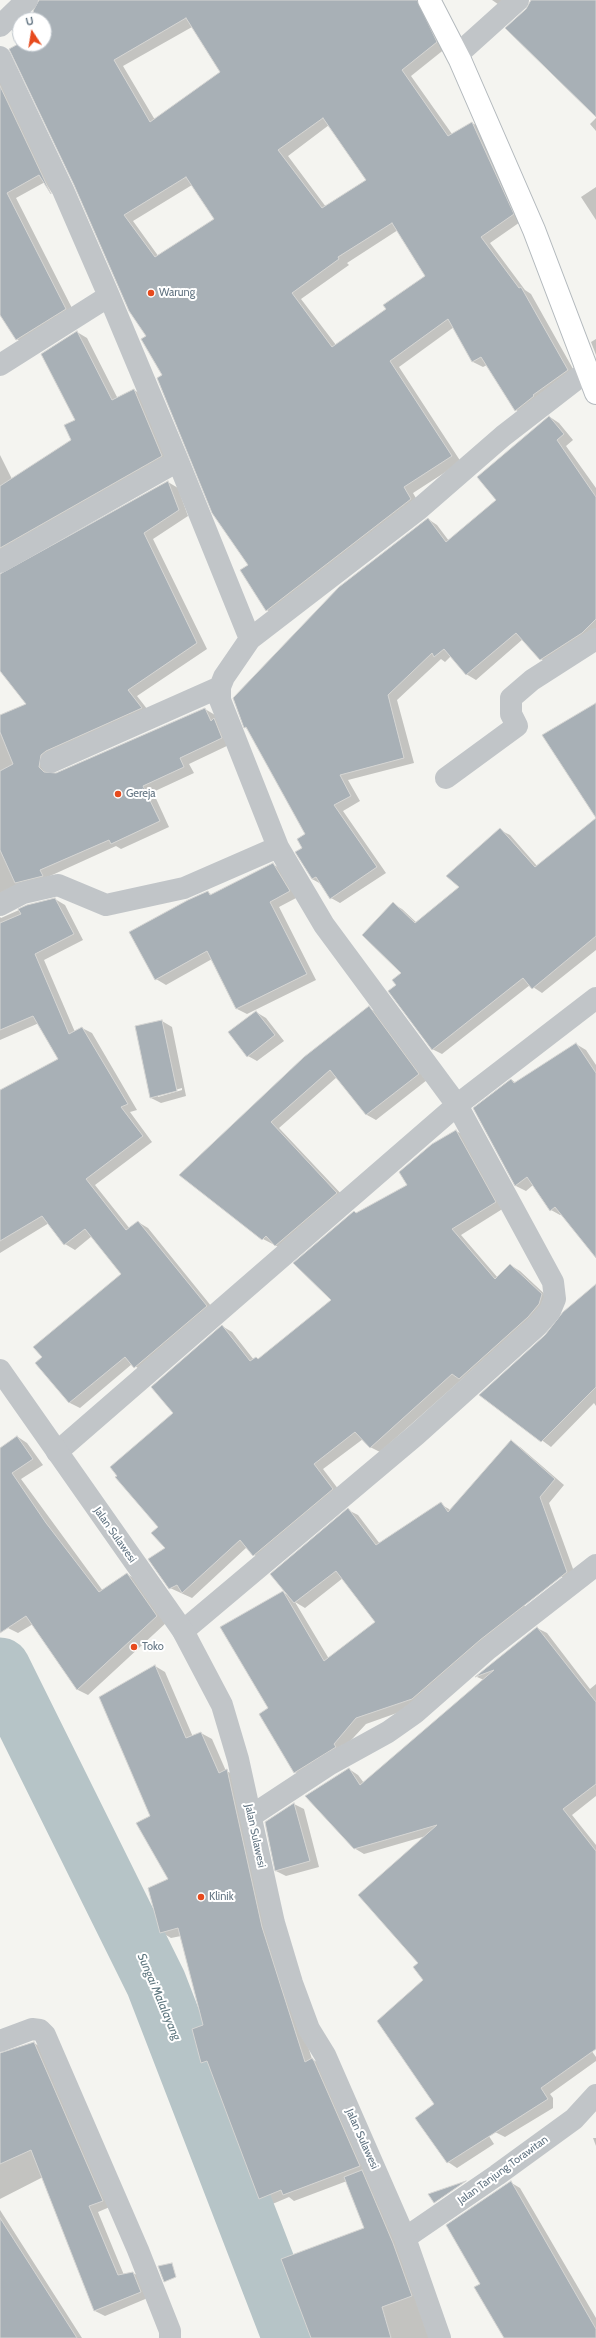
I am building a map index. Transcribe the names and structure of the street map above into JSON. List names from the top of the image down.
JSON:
{
  "streets": {
    "street": ["Jalan Sulawesi", "Jalan Tanjung Torawitan"]
  },
  "crossings": [
    ["Jalan Sulawesi", "Jalan Tanjung Torawitan"]
  ],
  "water": ["Sungai Malalayang"],
  "places": [
    "Warung",
    "Gereja",
    "Toko",
    "Klinik"
  ],
  "north": "top"
}
